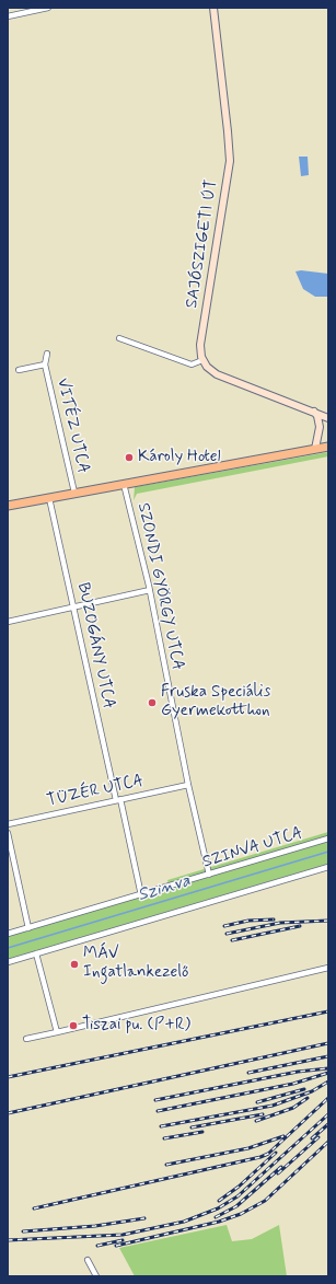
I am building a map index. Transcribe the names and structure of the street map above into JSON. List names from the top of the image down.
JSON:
{
  "streets": {
    "main road": ["SAJÓSZIGETI ÚT"],
    "street": [
      "VITÉZ UTCA",
      "SZONDI GYÖRGY UTCA",
      "BUZOGÁNY UTCA",
      "TÜZÉR UTCA",
      "SZINVA UTCA"
    ]
  },
  "crossings": [
    ["SZONDI GYÖRGY UTCA", "TÜZÉR UTCA"],
    ["SZONDI GYÖRGY UTCA", "SZINVA UTCA"],
    ["BUZOGÁNY UTCA", "TÜZÉR UTCA"],
    ["BUZOGÁNY UTCA", "SZINVA UTCA"]
  ],
  "water": ["Szinva"],
  "places": [
    "Károly Hotel",
    "Fruska Speciális Gyermekotthon",
    "MÁV Ingatlankezelő",
    "Tiszai pu. (P+R)"
  ]
}
